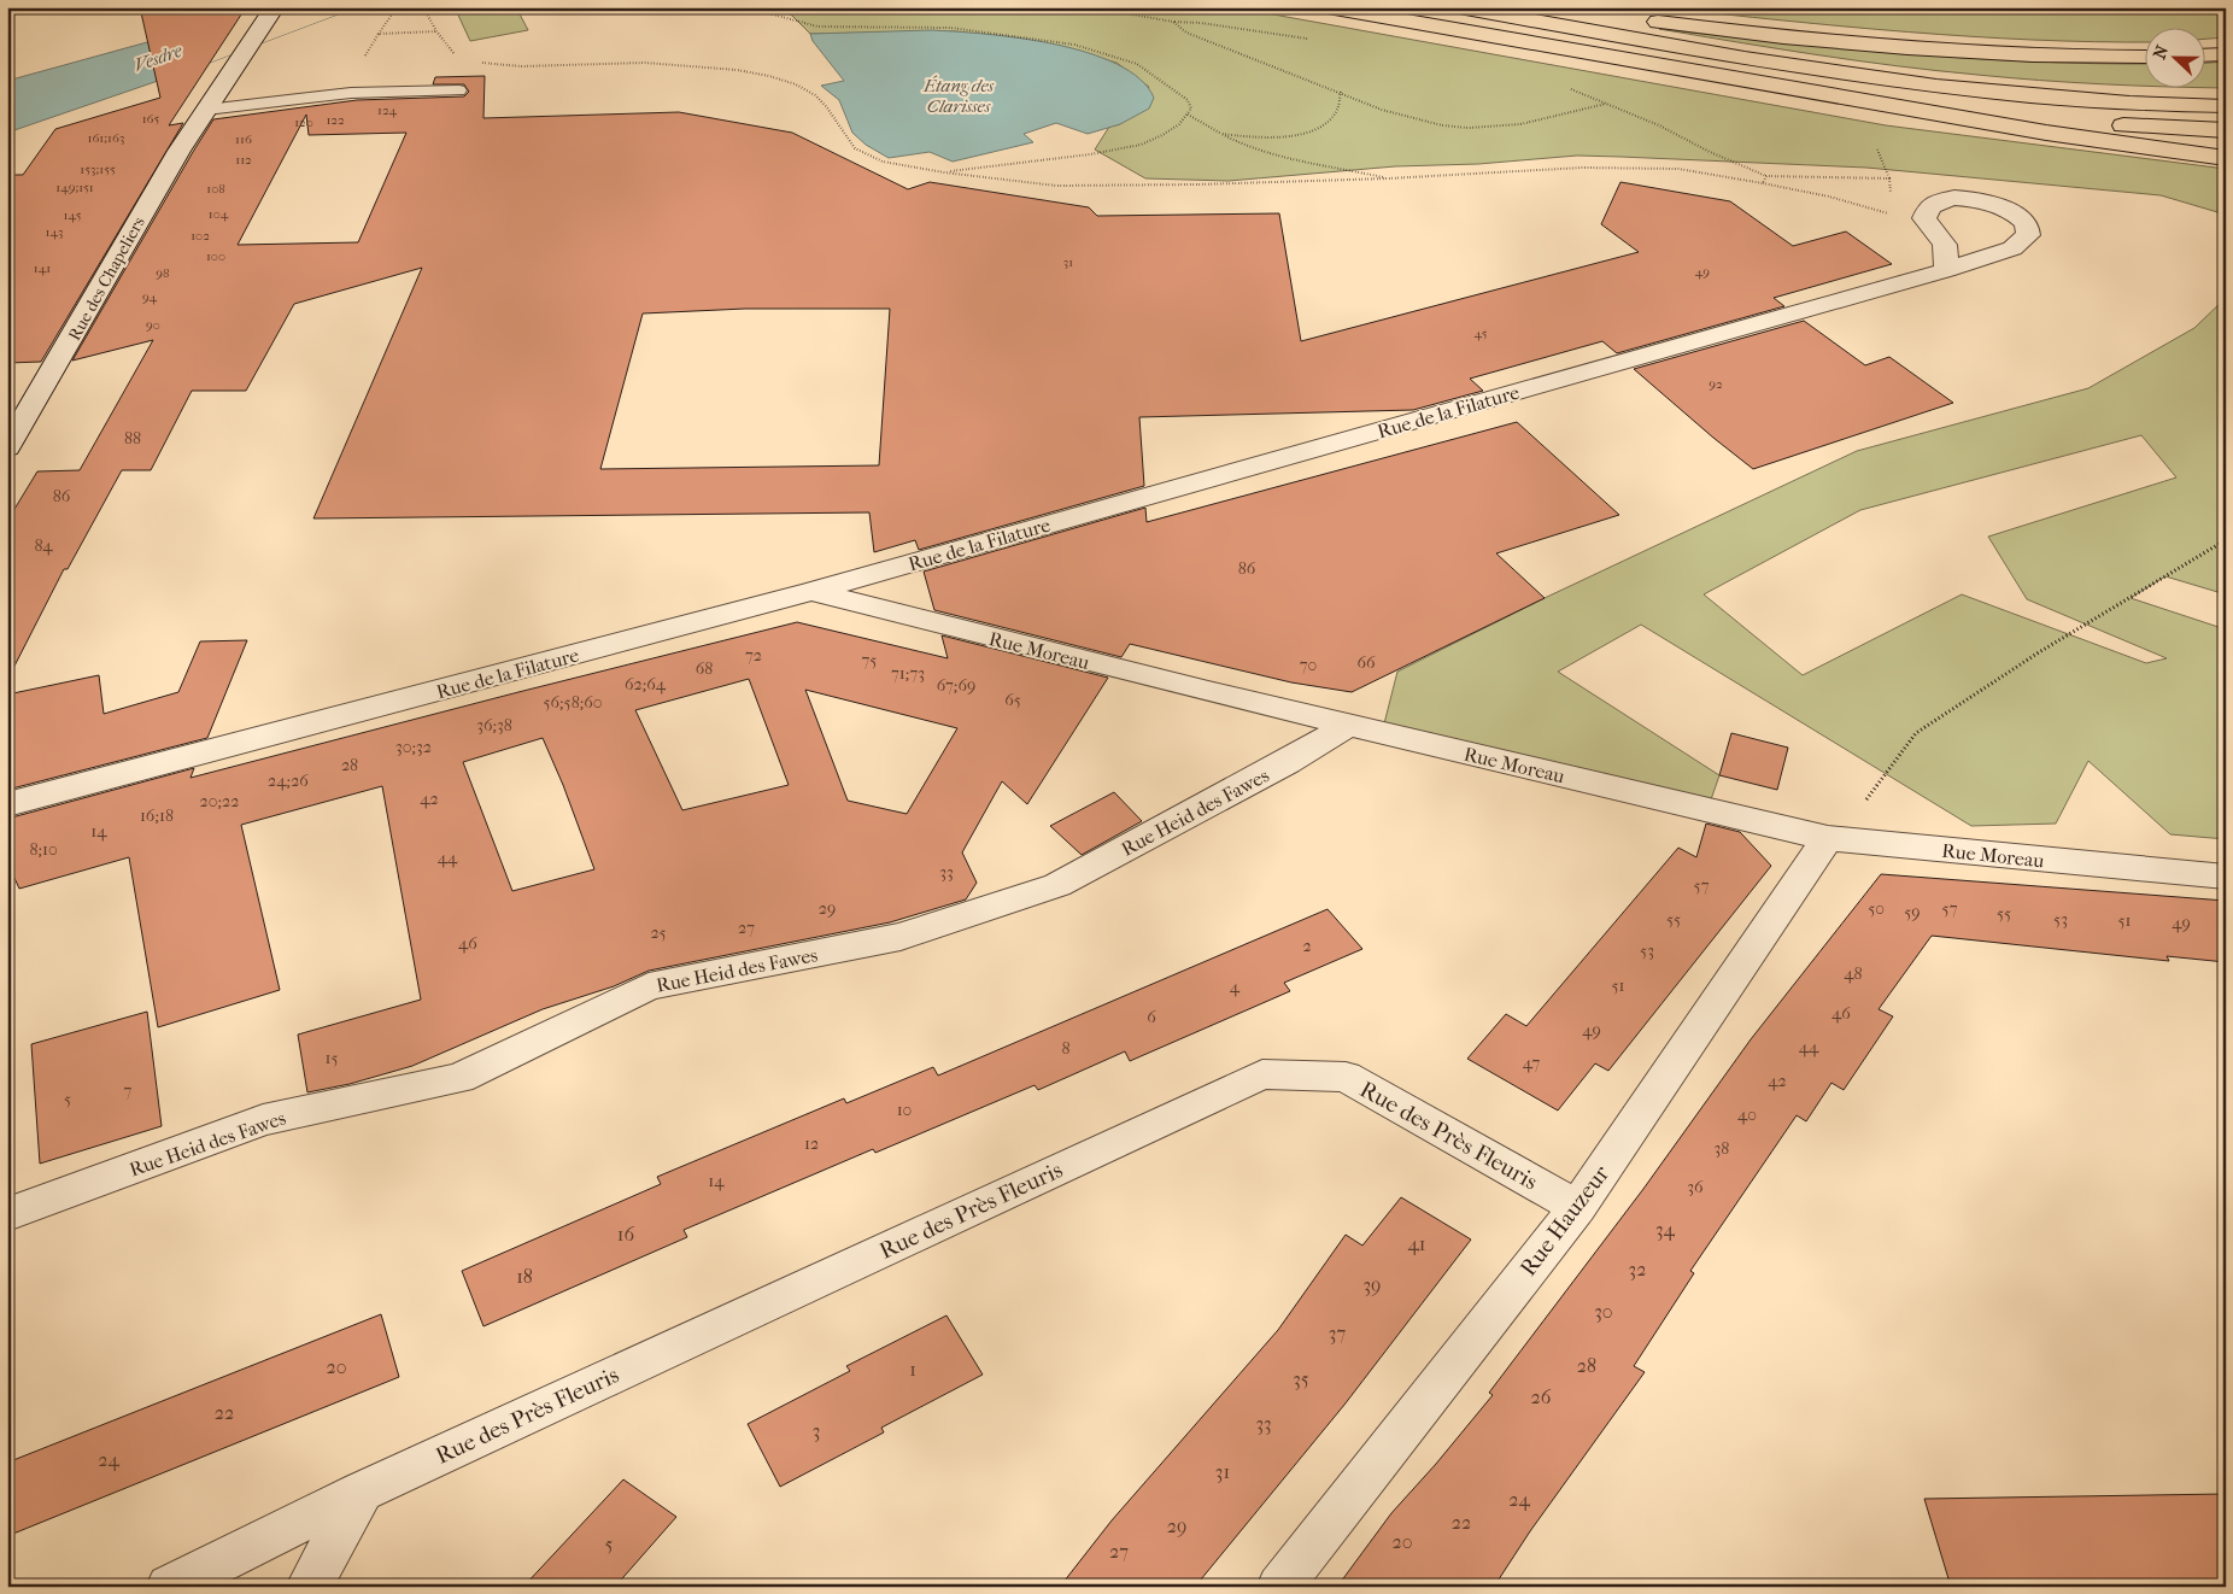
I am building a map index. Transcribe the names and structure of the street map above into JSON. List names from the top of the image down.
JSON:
{
  "streets": {
    "street": [
      "Rue des Chapeliers",
      "Rue de la Filature",
      "Rue Moreau",
      "Rue Heid des Fawes",
      "Rue des Près Fleuris",
      "Rue Hauzeur"
    ]
  },
  "crossings": [
    ["Rue de la Filature", "Rue Moreau"],
    ["Rue Moreau", "Rue Heid des Fawes"],
    ["Rue Moreau", "Rue Hauzeur"],
    ["Rue des Près Fleuris", "Rue Hauzeur"]
  ],
  "water": ["Vesdre", "Étang des Clarisses"],
  "house_numbers": [
    "124",
    "165",
    "122",
    "120",
    "161;163",
    "116",
    "112",
    "153;155",
    "149;151",
    "108",
    "104",
    "145",
    "143",
    "102",
    "100",
    "31",
    "141",
    "49",
    "98",
    "94",
    "90",
    "45",
    "92",
    "88",
    "86",
    "84",
    "86",
    "72",
    "75",
    "66",
    "70",
    "68",
    "71;73",
    "62;64",
    "67;69",
    "65",
    "56;58;60",
    "36;38",
    "30;32",
    "28",
    "24;26",
    "42",
    "20;22",
    "16;18",
    "14",
    "8;10",
    "44",
    "33",
    "57",
    "29",
    "50",
    "57",
    "59",
    "55",
    "55",
    "53",
    "51",
    "49",
    "27",
    "25",
    "46",
    "2",
    "53",
    "48",
    "51",
    "4",
    "46",
    "6",
    "49",
    "44",
    "8",
    "15",
    "47",
    "42",
    "7",
    "5",
    "10",
    "40",
    "12",
    "38",
    "14",
    "36",
    "34",
    "16",
    "41",
    "32",
    "18",
    "39",
    "30",
    "37",
    "28",
    "20",
    "1",
    "35",
    "26",
    "22",
    "33",
    "3",
    "24",
    "31",
    "24",
    "22",
    "29",
    "20",
    "5",
    "27"
  ],
  "north": "left"
}
